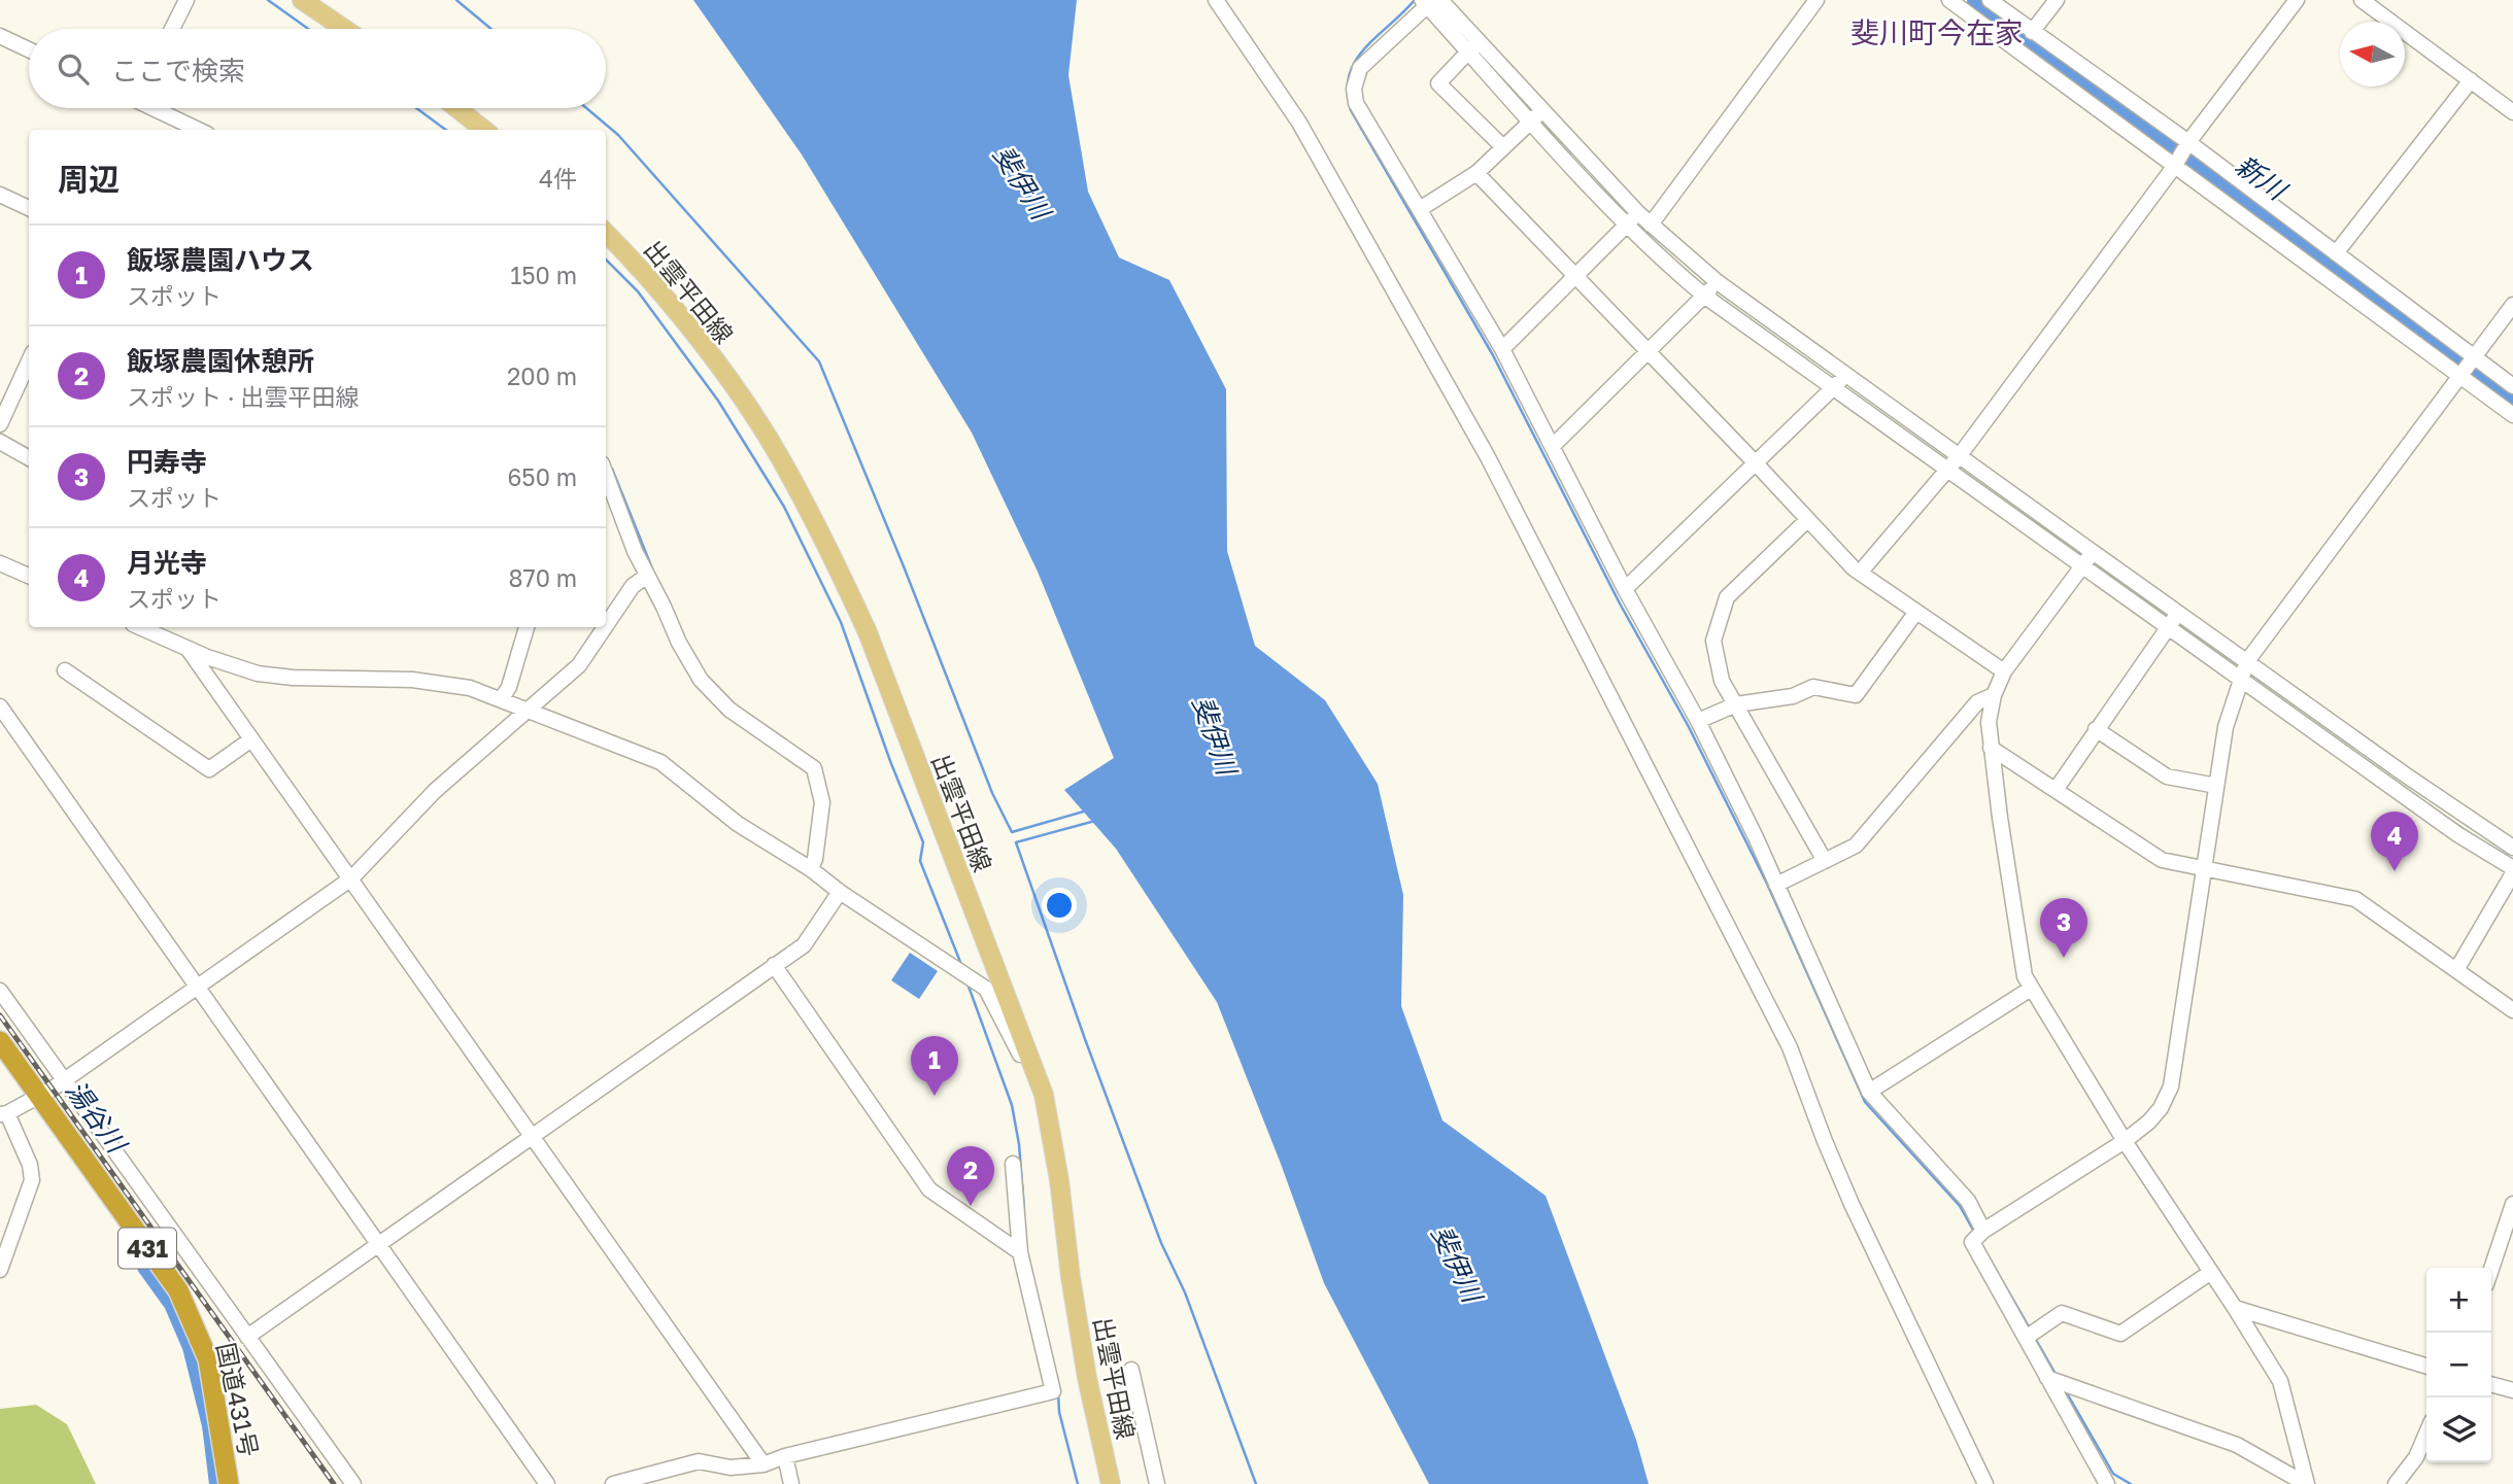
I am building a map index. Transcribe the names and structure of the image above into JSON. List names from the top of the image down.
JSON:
{
  "streets": {
    "highway": ["431", "国道431号"],
    "main road": ["出雲平田線"]
  },
  "districts": ["斐川町今在家"],
  "water": ["新川", "斐伊川", "湯谷川"],
  "north": "left",
  "page": {
    "search": "ここで検索",
    "heading": ["周辺", "4件"],
    "list": [
      {
        "mark": "1",
        "name": "飯塚農園ハウス",
        "note": "スポット",
        "value": "150 m"
      },
      {
        "mark": "2",
        "name": "飯塚農園休憩所",
        "note": "スポット · 出雲平田線",
        "value": "200 m"
      },
      {
        "mark": "3",
        "name": "円寿寺",
        "note": "スポット",
        "value": "650 m"
      },
      {
        "mark": "4",
        "name": "月光寺",
        "note": "スポット",
        "value": "870 m"
      }
    ],
    "pins": [
      "4",
      "3",
      "1",
      "2"
    ],
    "map_buttons": ["+", "−"]
  }
}
